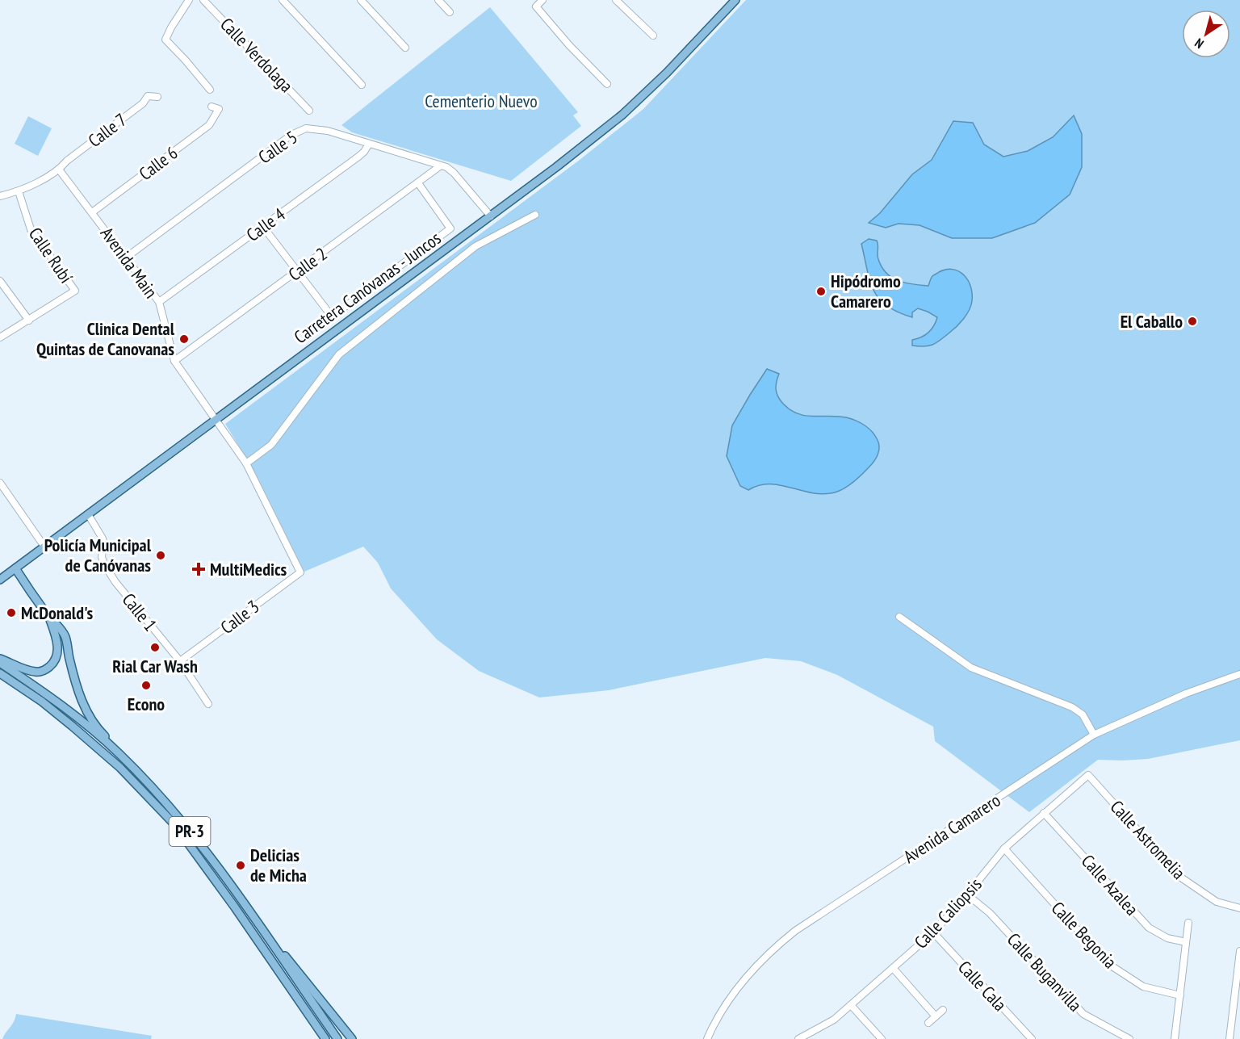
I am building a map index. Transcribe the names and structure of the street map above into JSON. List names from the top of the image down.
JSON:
{
  "streets": {
    "main road": ["Carretera Canóvanas - Juncos", "PR-3"],
    "street": [
      "Calle Verdolaga",
      "Calle 7",
      "Calle 5",
      "Calle 6",
      "Calle 4",
      "Calle Rubí",
      "Avenida Main",
      "Calle 2",
      "Calle 1",
      "Calle 3",
      "Avenida Camarero",
      "Calle Astromelia",
      "Calle Azalea",
      "Calle Caliopsis",
      "Calle Begonia",
      "Calle Buganvilla",
      "Calle Cala"
    ]
  },
  "crossings": [
    ["Calle 7", "Avenida Main"],
    ["Calle 5", "Calle 4"],
    ["Calle 5", "Avenida Main"],
    ["Calle 5", "Calle 2"],
    ["Calle 5", "Carretera Canóvanas - Juncos"],
    ["Calle 6", "Avenida Main"],
    ["Calle 4", "Avenida Main"],
    ["Avenida Main", "Calle 2"],
    ["Avenida Main", "Carretera Canóvanas - Juncos"],
    ["Carretera Canóvanas - Juncos", "Calle 1"],
    ["Calle 1", "Calle 3"],
    ["Calle Astromelia", "Calle Caliopsis"],
    ["Calle Azalea", "Calle Caliopsis"],
    ["Calle Caliopsis", "Calle Begonia"],
    ["Calle Caliopsis", "Calle Buganvilla"],
    ["Calle Caliopsis", "Calle Cala"]
  ],
  "parks": ["Cementerio Nuevo"],
  "places": {
    "other": [
      "Hipódromo Camarero",
      "El Caballo",
      "Clinica Dental Quintas de Canovanas",
      "Policía Municipal de Canóvanas",
      "McDonald's",
      "Rial Car Wash",
      "Econo",
      "Delicias de Micha"
    ],
    "health": ["MultiMedics"]
  },
  "north": "bottom left"
}
